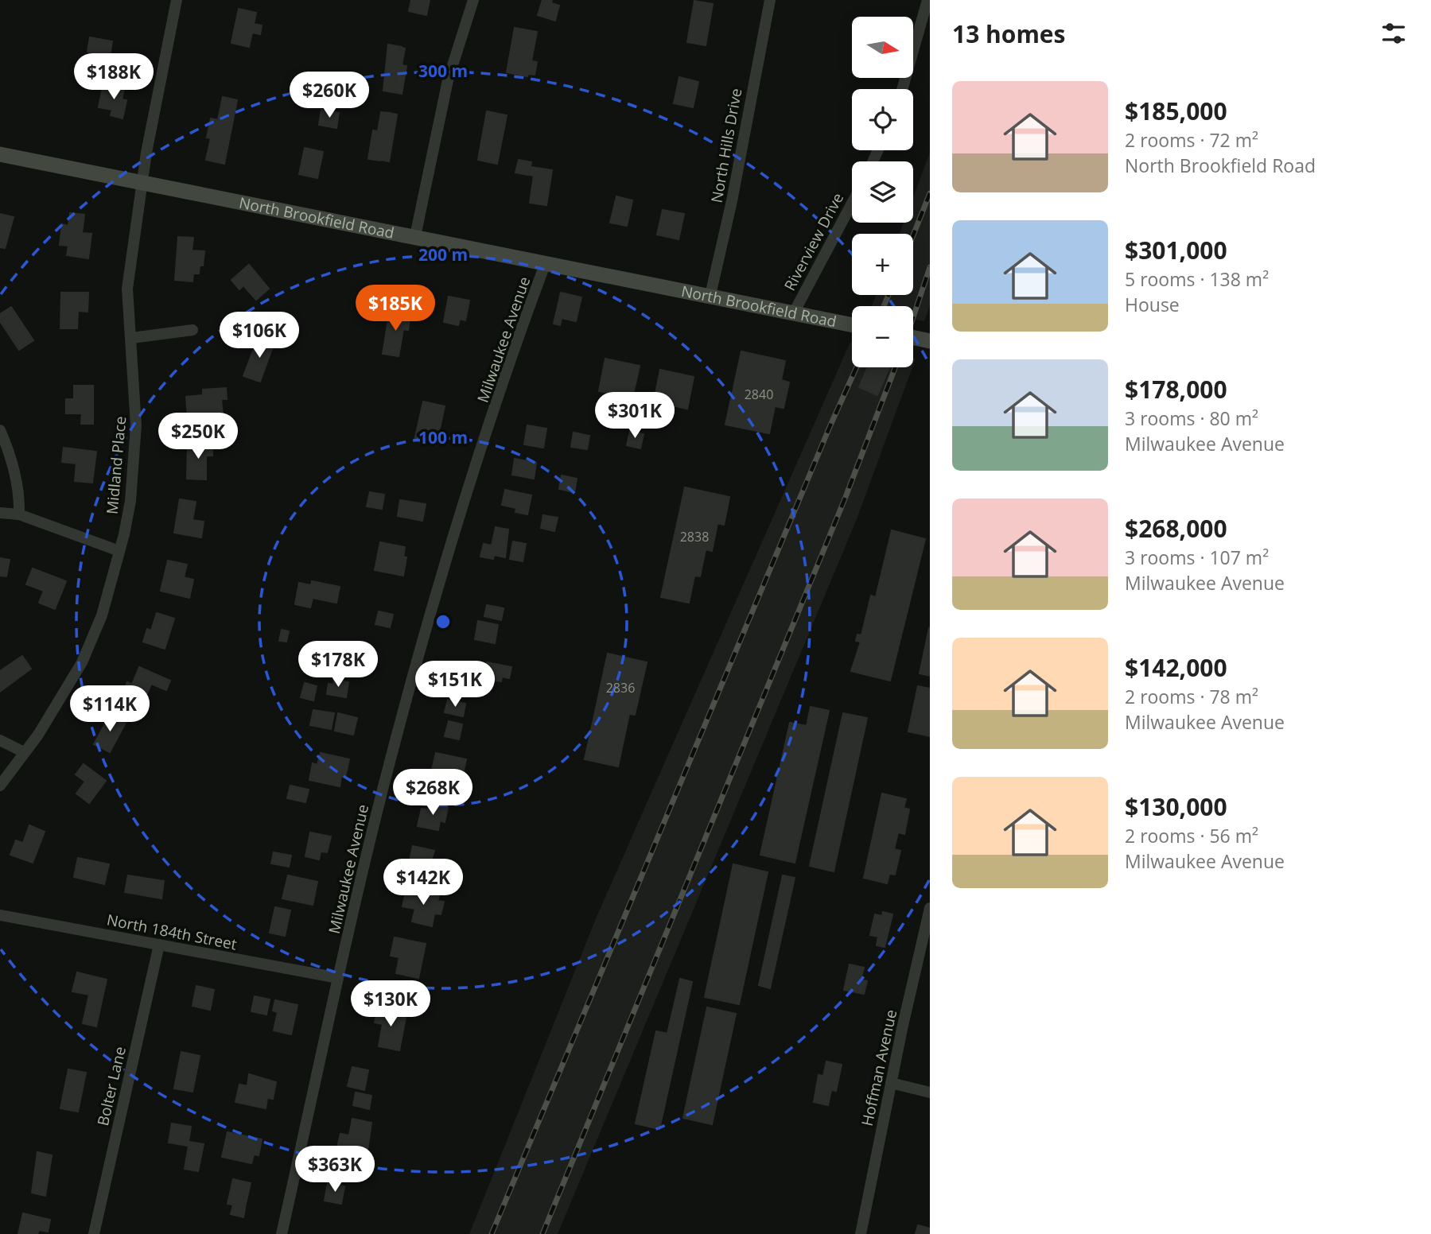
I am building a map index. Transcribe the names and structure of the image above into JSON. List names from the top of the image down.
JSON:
{
  "streets": {
    "street": [
      "North Hills Drive",
      "North Brookfield Road",
      "Riverview Drive",
      "Milwaukee Avenue",
      "Midland Place",
      "North 184th Street",
      "Hoffman Avenue",
      "Bolter Lane"
    ]
  },
  "crossings": [
    ["North Hills Drive", "North Brookfield Road"],
    ["North Brookfield Road", "Riverview Drive"],
    ["North Brookfield Road", "Milwaukee Avenue"],
    ["North Brookfield Road", "Midland Place"],
    ["Milwaukee Avenue", "North 184th Street"],
    ["North 184th Street", "Bolter Lane"]
  ],
  "house_numbers": ["2840", "2838", "2836"],
  "north": "right",
  "page": {
    "heading": "13 homes",
    "map_buttons": ["+", "−"],
    "price": [
      "$188K",
      "$260K",
      "$185K",
      "$106K",
      "$301K",
      "$250K",
      "$178K",
      "$151K",
      "$114K",
      "$268K",
      "$142K",
      "$130K",
      "$363K"
    ],
    "list": [
      {
        "name": "$185,000",
        "note": "2 rooms · 72 m² · North Brookfield Road"
      },
      {
        "name": "$301,000",
        "note": "5 rooms · 138 m² · House"
      },
      {
        "name": "$178,000",
        "note": "3 rooms · 80 m² · Milwaukee Avenue"
      },
      {
        "name": "$268,000",
        "note": "3 rooms · 107 m² · Milwaukee Avenue"
      },
      {
        "name": "$142,000",
        "note": "2 rooms · 78 m² · Milwaukee Avenue"
      },
      {
        "name": "$130,000",
        "note": "2 rooms · 56 m² · Milwaukee Avenue"
      }
    ]
  },
  "rings": ["300 m", "200 m", "100 m"]
}
